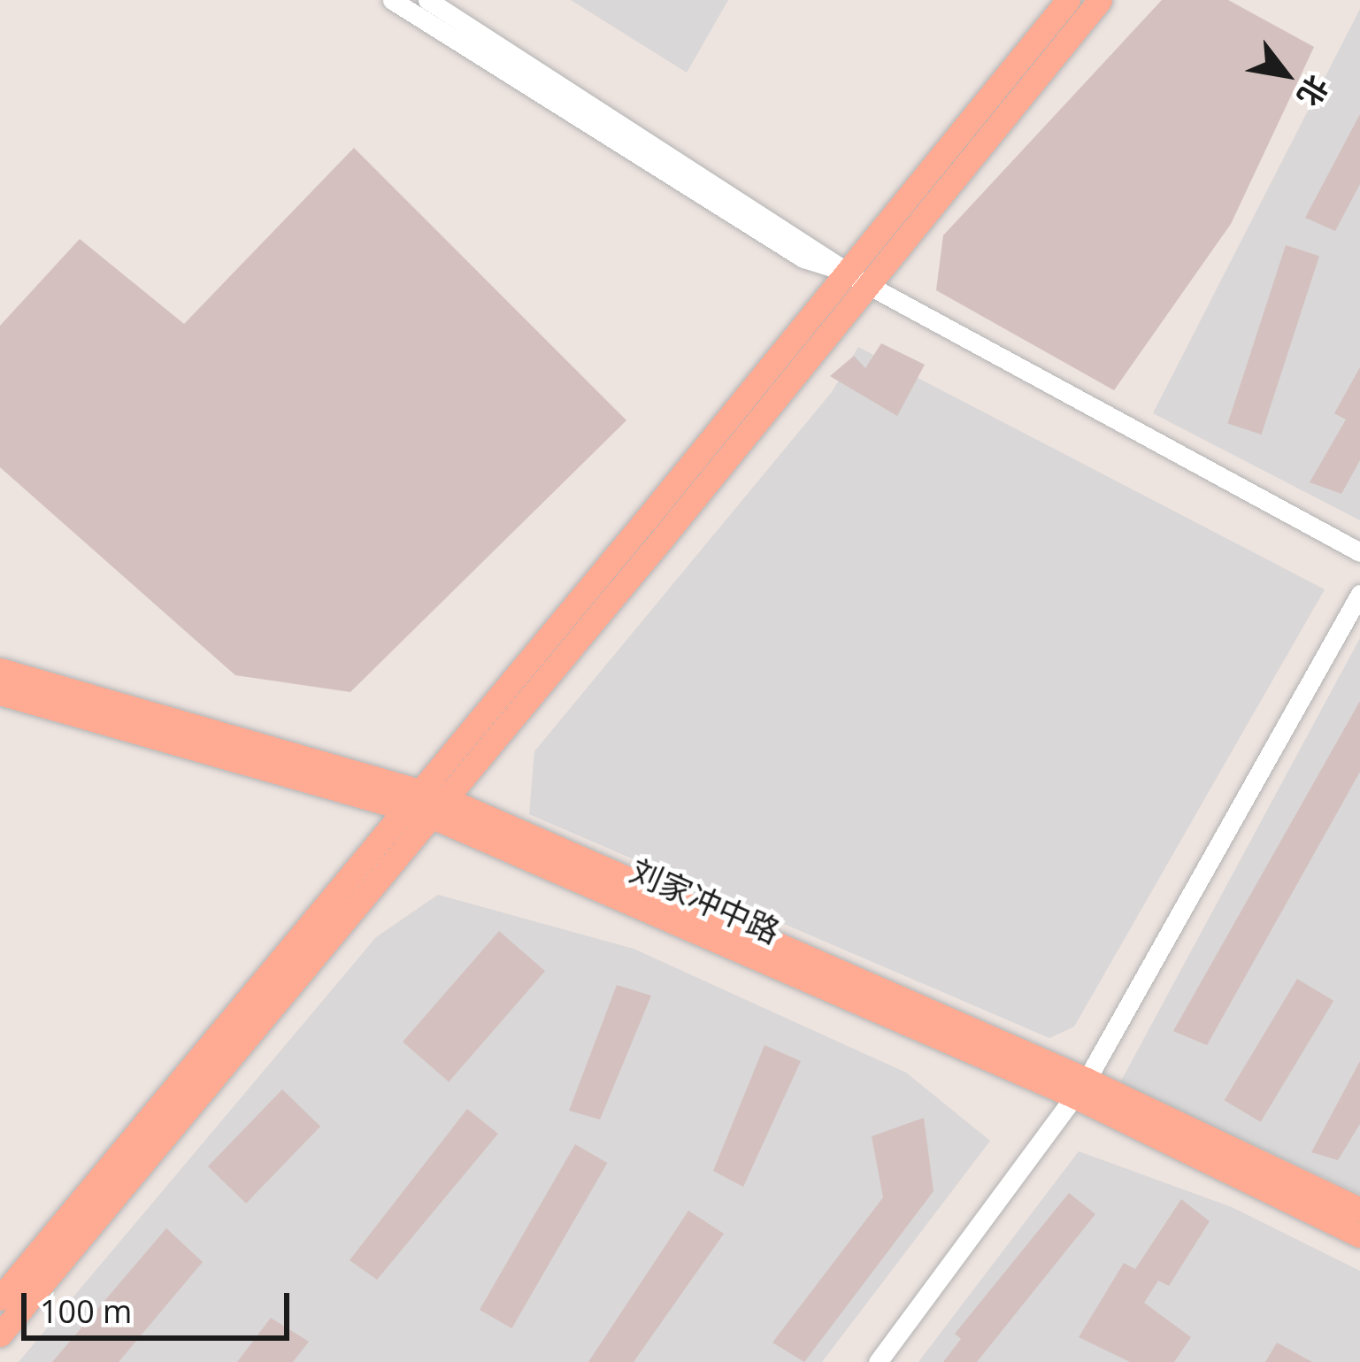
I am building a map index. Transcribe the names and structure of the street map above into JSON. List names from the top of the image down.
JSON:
{
  "streets": {
    "main road": ["刘家冲中路"]
  },
  "scale_bar": "100 m",
  "north": "bottom right"
}
